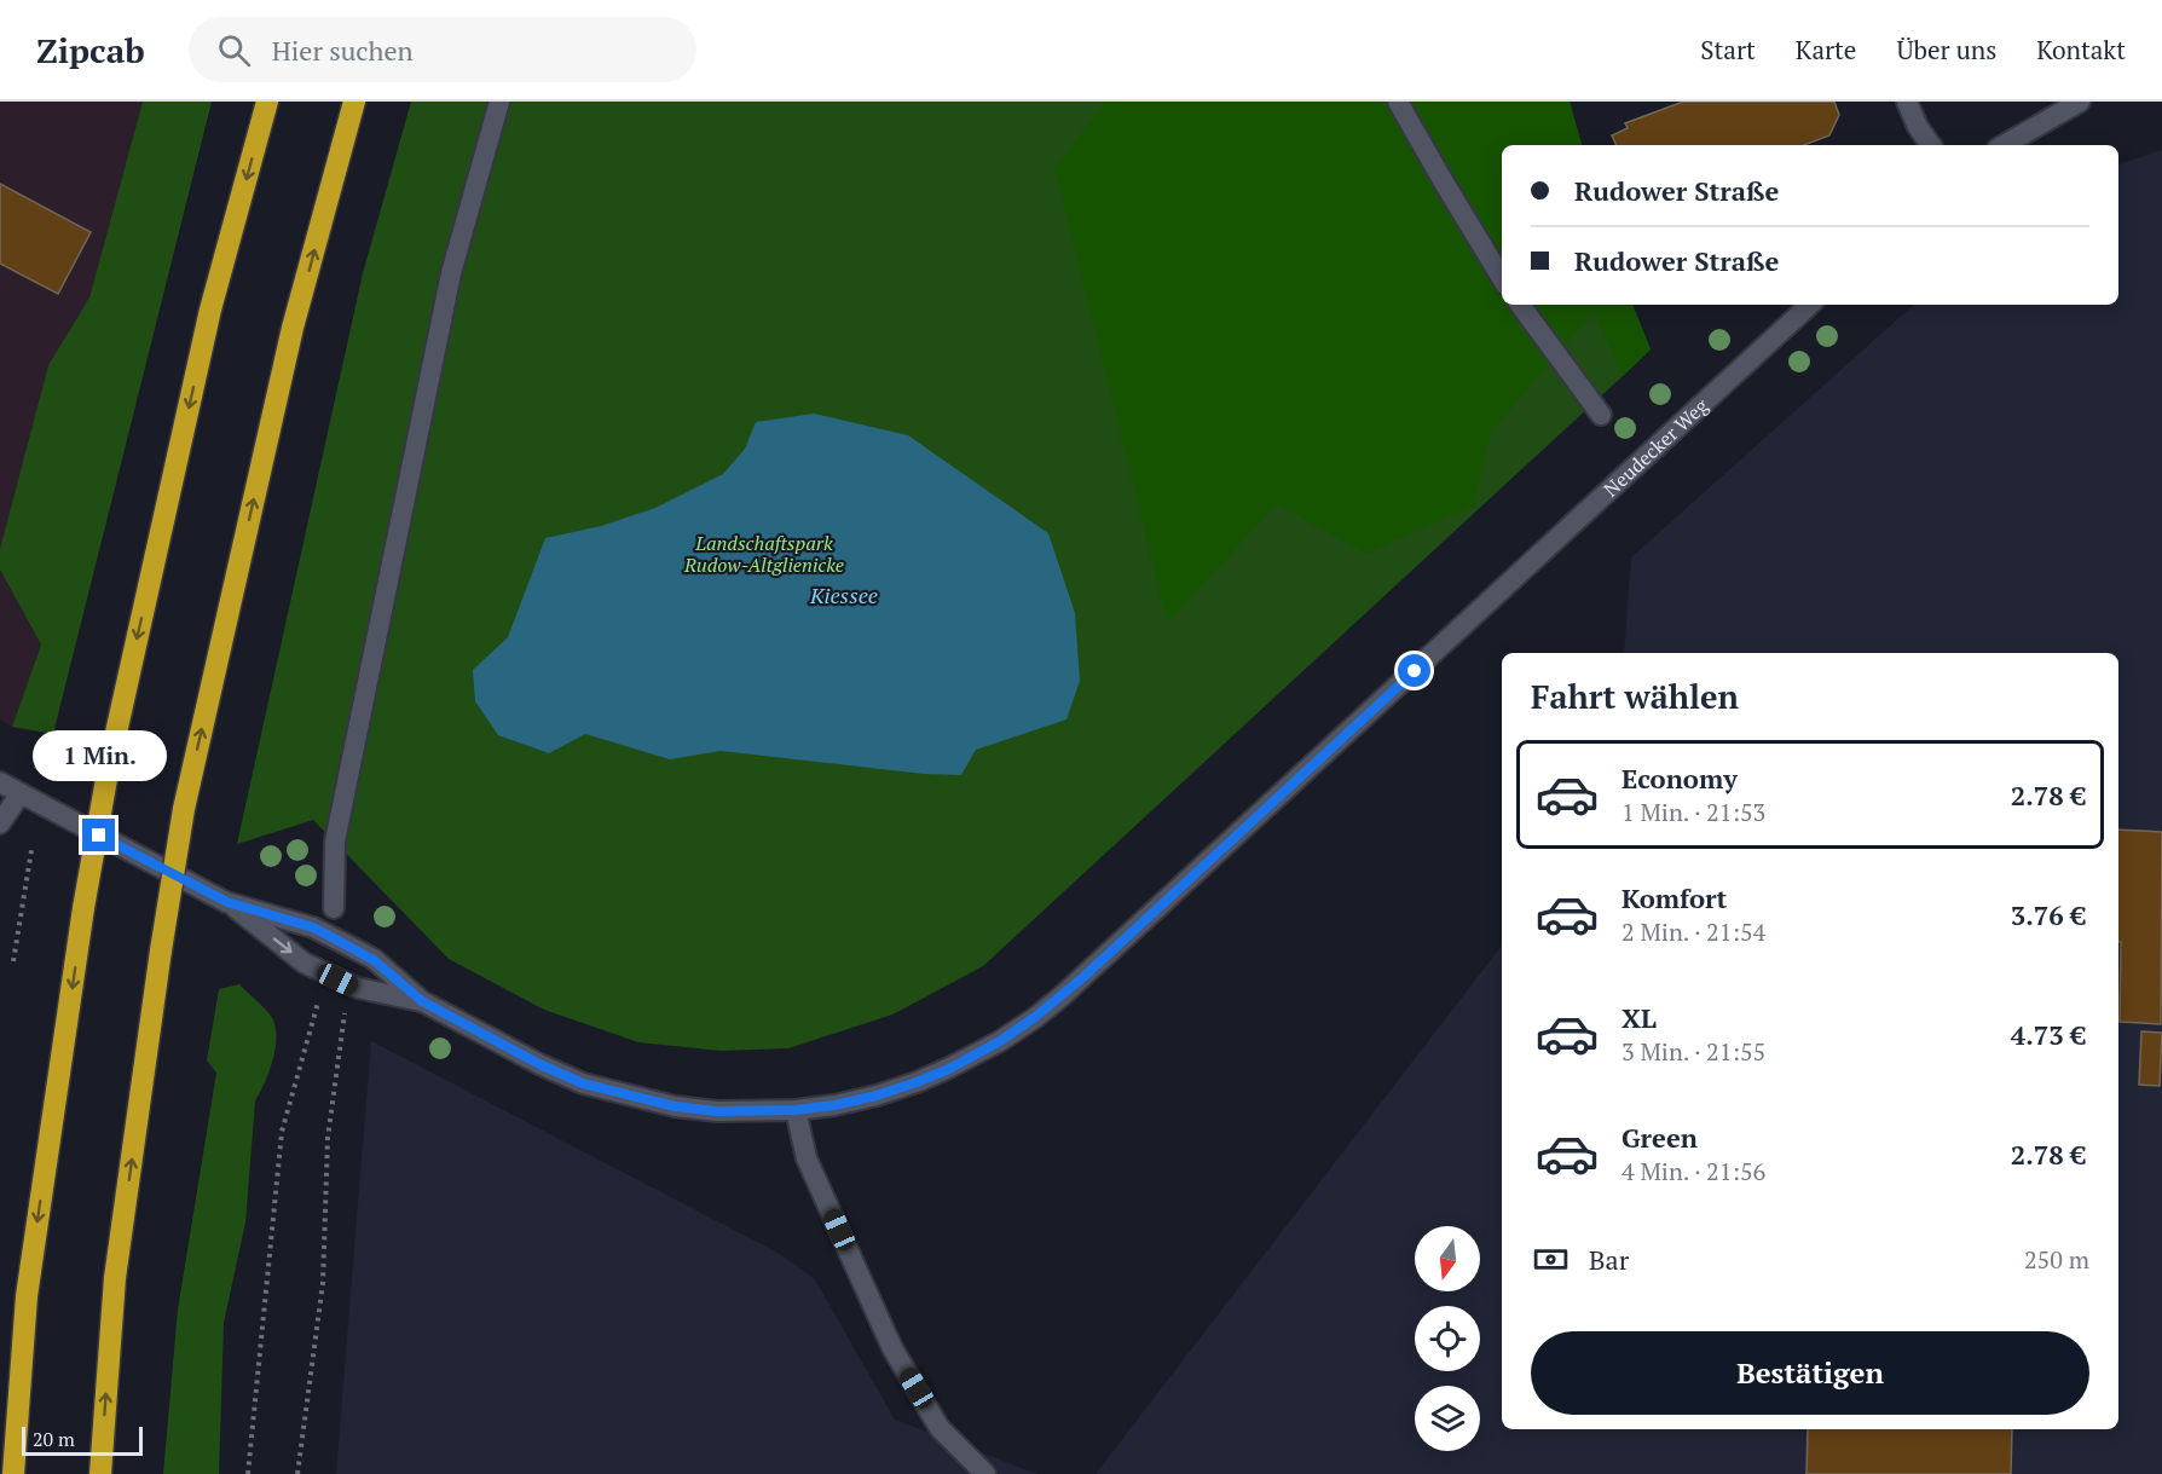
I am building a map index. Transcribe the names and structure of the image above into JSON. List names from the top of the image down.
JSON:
{
  "streets": {
    "street": ["Neudecker Weg"]
  },
  "water": ["Kiessee"],
  "parks": ["Landschaftspark Rudow-Altglienicke"],
  "scale_bar": "20 m",
  "north": "bottom",
  "page": {
    "header": "Zipcab",
    "search": "Hier suchen",
    "nav": [
      "Start",
      "Karte",
      "Über uns",
      "Kontakt"
    ],
    "banner": ["Rudower Straße", "Rudower Straße"],
    "heading": "Fahrt wählen",
    "bubble": "1 Min.",
    "list": [
      {
        "name": "Economy",
        "note": "1 Min. · 21:53",
        "value": "2.78 €"
      },
      {
        "name": "Komfort",
        "note": "2 Min. · 21:54",
        "value": "3.76 €"
      },
      {
        "name": "XL",
        "note": "3 Min. · 21:55",
        "value": "4.73 €"
      },
      {
        "name": "Green",
        "note": "4 Min. · 21:56",
        "value": "2.78 €"
      }
    ],
    "pay": ["Bar", "250 m"],
    "buttons": "Bestätigen",
    "scale": "20 m"
  }
}
